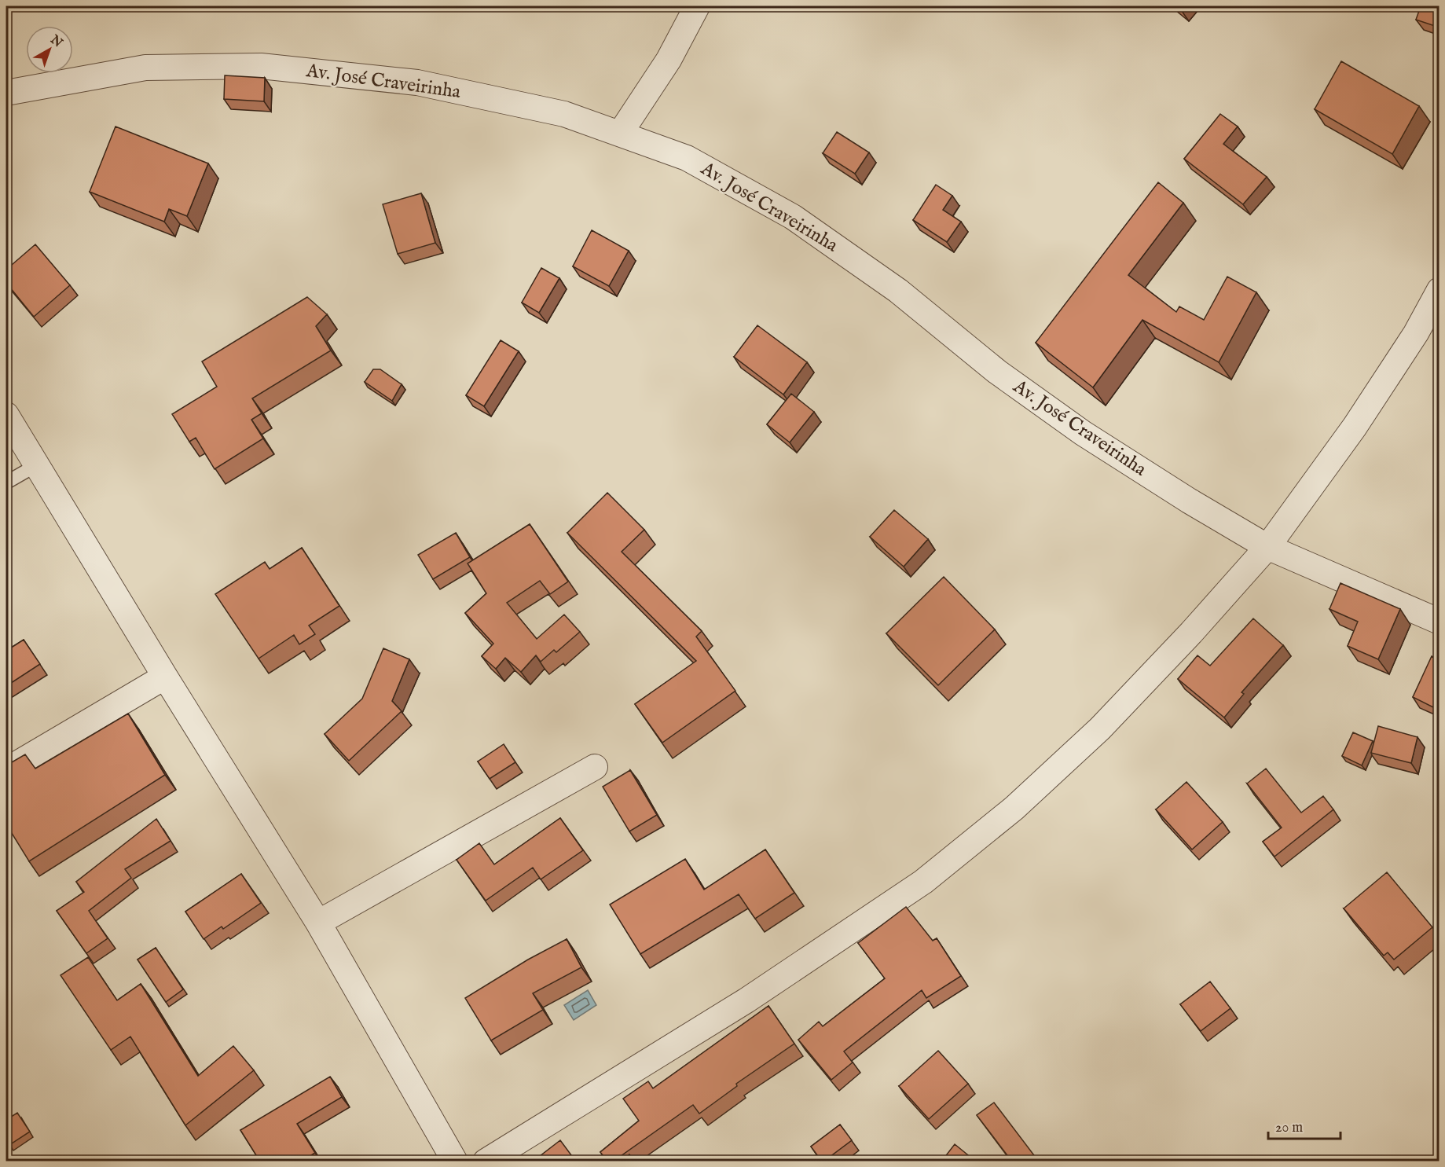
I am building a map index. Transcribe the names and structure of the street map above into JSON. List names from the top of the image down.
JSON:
{
  "streets": {
    "street": ["Av. José Craveirinha"]
  },
  "scale_bar": "20 m",
  "north": "top right"
}
